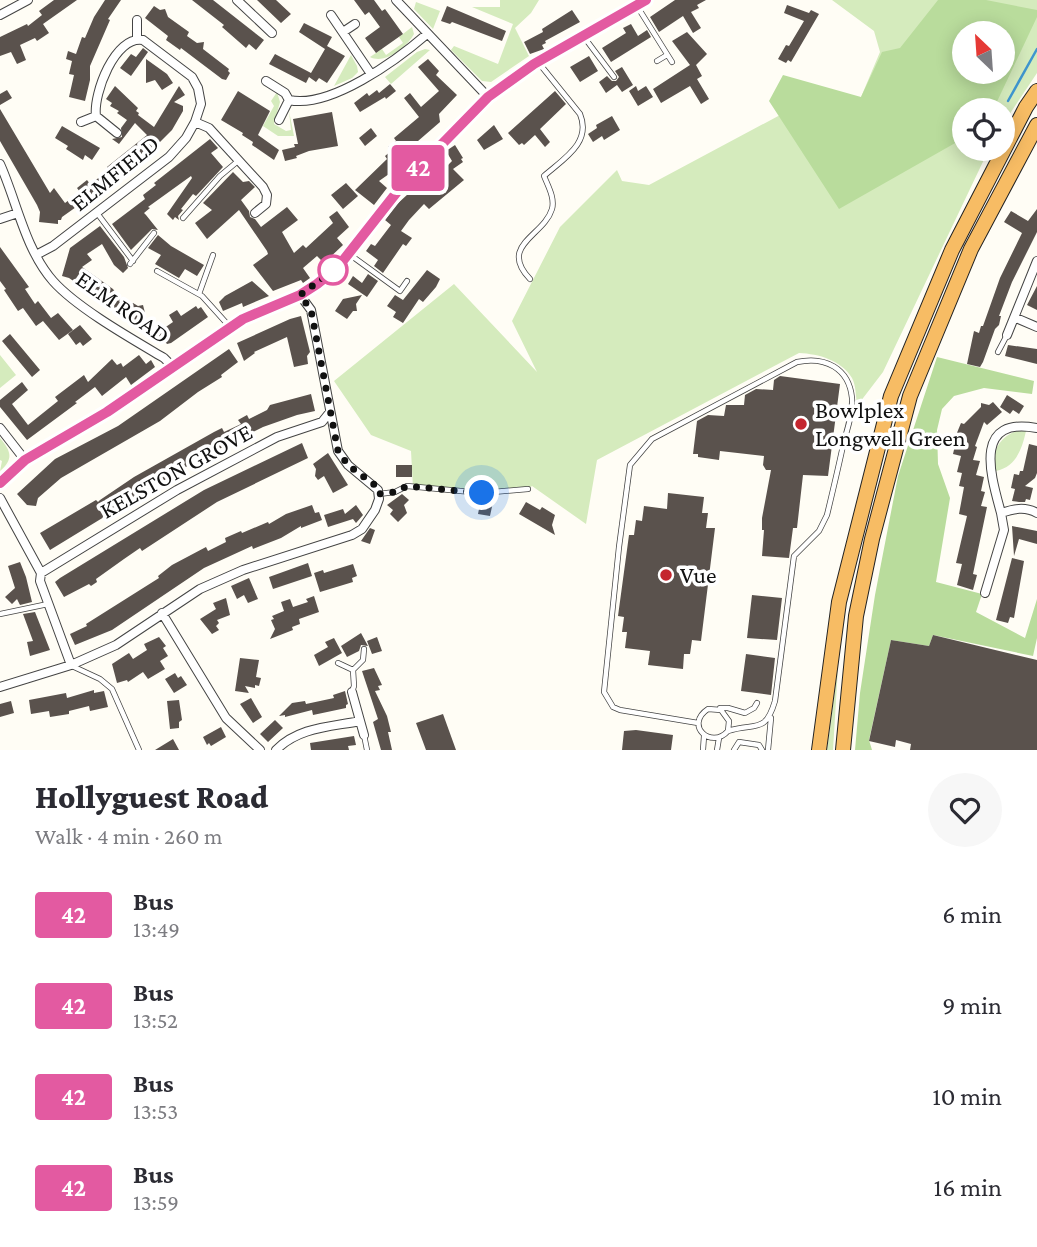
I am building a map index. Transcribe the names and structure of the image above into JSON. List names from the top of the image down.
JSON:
{
  "streets": {
    "street": ["ELMFIELD", "ELM ROAD", "KELSTON GROVE"]
  },
  "crossings": [
    ["ELMFIELD", "ELM ROAD"]
  ],
  "places": ["Bowlplex Longwell Green", "Vue"],
  "lines": ["bus line 42"],
  "north": "top left",
  "page": {
    "on_map": "42",
    "heading": ["Hollyguest Road", "Walk · 4 min · 260 m"],
    "list": [
      {
        "mark": "42",
        "name": "Bus",
        "note": "13:49",
        "value": "6 min"
      },
      {
        "mark": "42",
        "name": "Bus",
        "note": "13:52",
        "value": "9 min"
      },
      {
        "mark": "42",
        "name": "Bus",
        "note": "13:53",
        "value": "10 min"
      },
      {
        "mark": "42",
        "name": "Bus",
        "note": "13:59",
        "value": "16 min"
      }
    ]
  }
}
